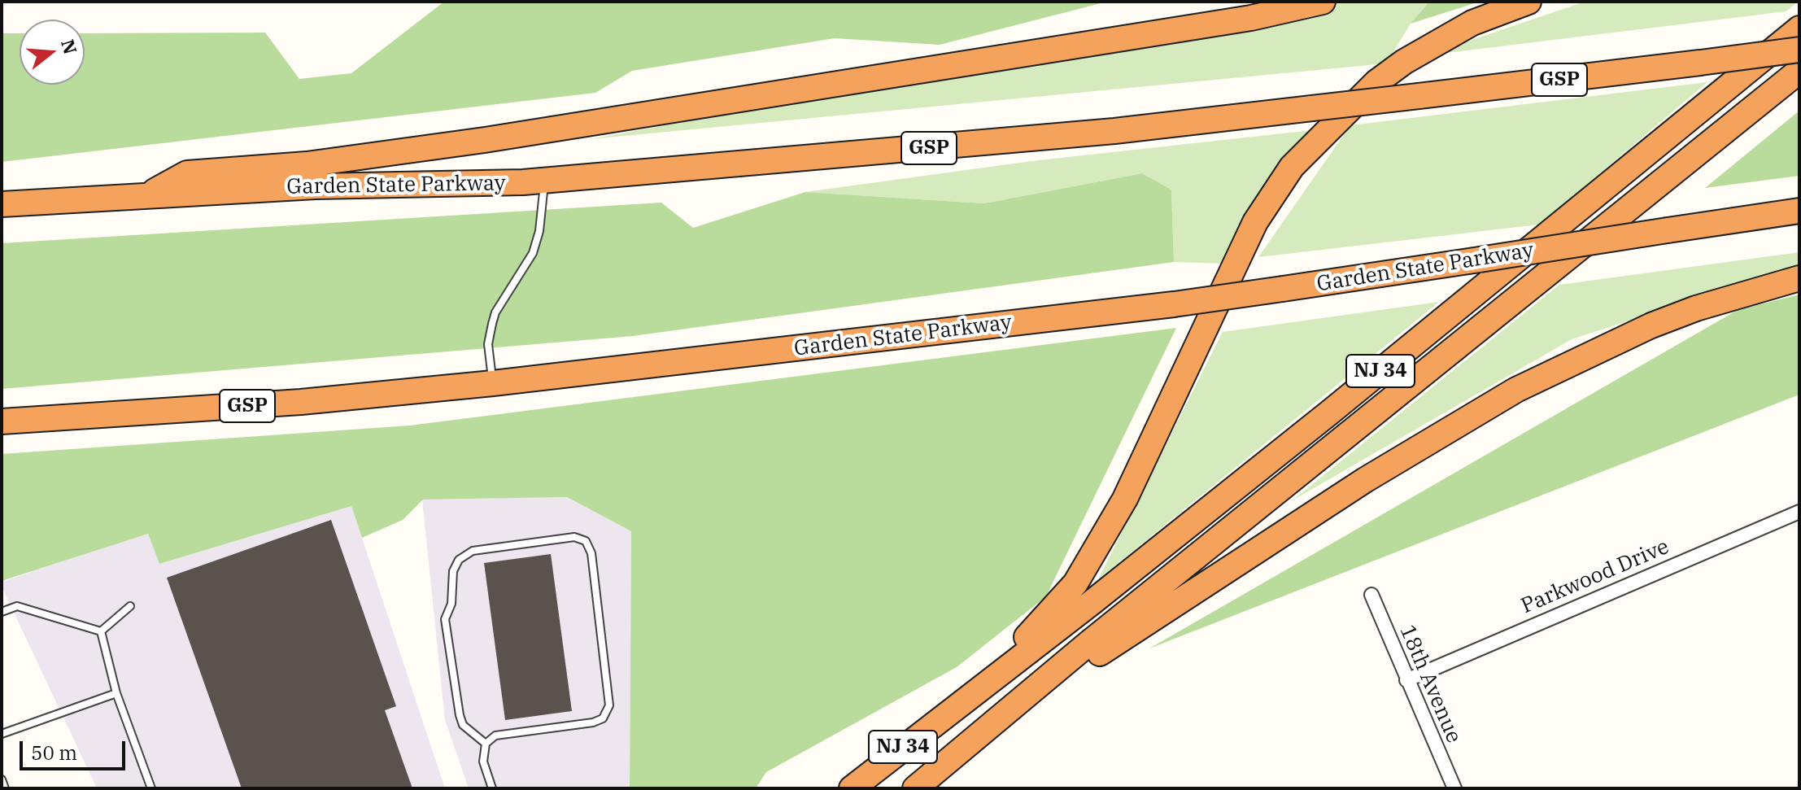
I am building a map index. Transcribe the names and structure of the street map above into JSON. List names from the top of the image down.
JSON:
{
  "streets": {
    "highway": ["GSP", "Garden State Parkway", "NJ 34"],
    "street": ["Parkwood Drive", "18th Avenue"]
  },
  "crossings": [
    ["Parkwood Drive", "18th Avenue"]
  ],
  "scale_bar": "50 m",
  "north": "right"
}
